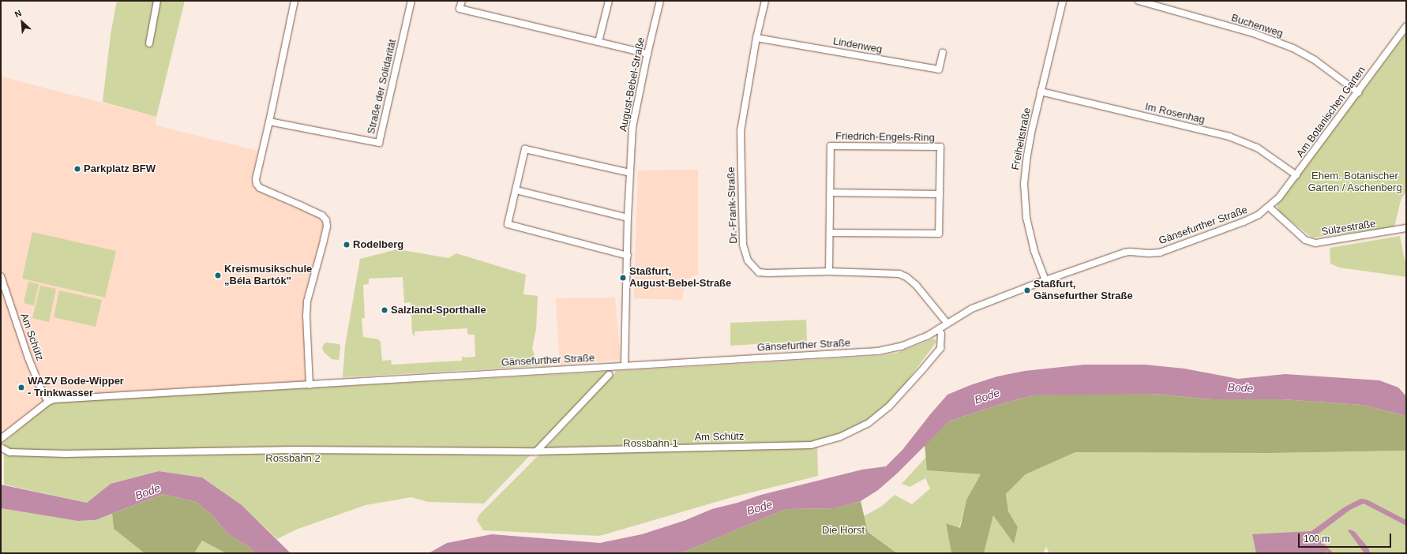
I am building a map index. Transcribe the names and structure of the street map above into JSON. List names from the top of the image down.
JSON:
{
  "streets": {
    "street": [
      "Buchenweg",
      "Lindenweg",
      "August-Bebel-Straße",
      "Straße der Solidarität",
      "Am Botanischen Garten",
      "Im Rosenhag",
      "Friedrich-Engels-Ring",
      "Freiheitstraße",
      "Dr.-Frank-Straße",
      "Gänsefurther Straße",
      "Sülzestraße",
      "Am Schütz"
    ]
  },
  "crossings": [
    ["Buchenweg", "Am Botanischen Garten"],
    ["Lindenweg", "Dr.-Frank-Straße"],
    ["August-Bebel-Straße", "Gänsefurther Straße"],
    ["Am Botanischen Garten", "Im Rosenhag"],
    ["Am Botanischen Garten", "Gänsefurther Straße"],
    ["Am Botanischen Garten", "Sülzestraße"],
    ["Im Rosenhag", "Freiheitstraße"],
    ["Friedrich-Engels-Ring", "Dr.-Frank-Straße"],
    ["Freiheitstraße", "Gänsefurther Straße"],
    ["Dr.-Frank-Straße", "Gänsefurther Straße"],
    ["Gänsefurther Straße", "Sülzestraße"],
    ["Gänsefurther Straße", "Am Schütz"]
  ],
  "water": ["Bode"],
  "parks": [
    "Ehem. Botanischer Garten / Aschenberg",
    "Rossbahn 1",
    "Rossbahn 2",
    "Die Horst"
  ],
  "places": [
    "Parkplatz BFW",
    "Rodelberg",
    "Kreismusikschule „Béla Bartók\"",
    "Staßfurt, August-Bebel-Straße",
    "Staßfurt, Gänsefurther Straße",
    "Salzland-Sporthalle",
    "WAZV Bode-Wipper - Trinkwasser"
  ],
  "scale_bar": "100 m",
  "north": "top left"
}
